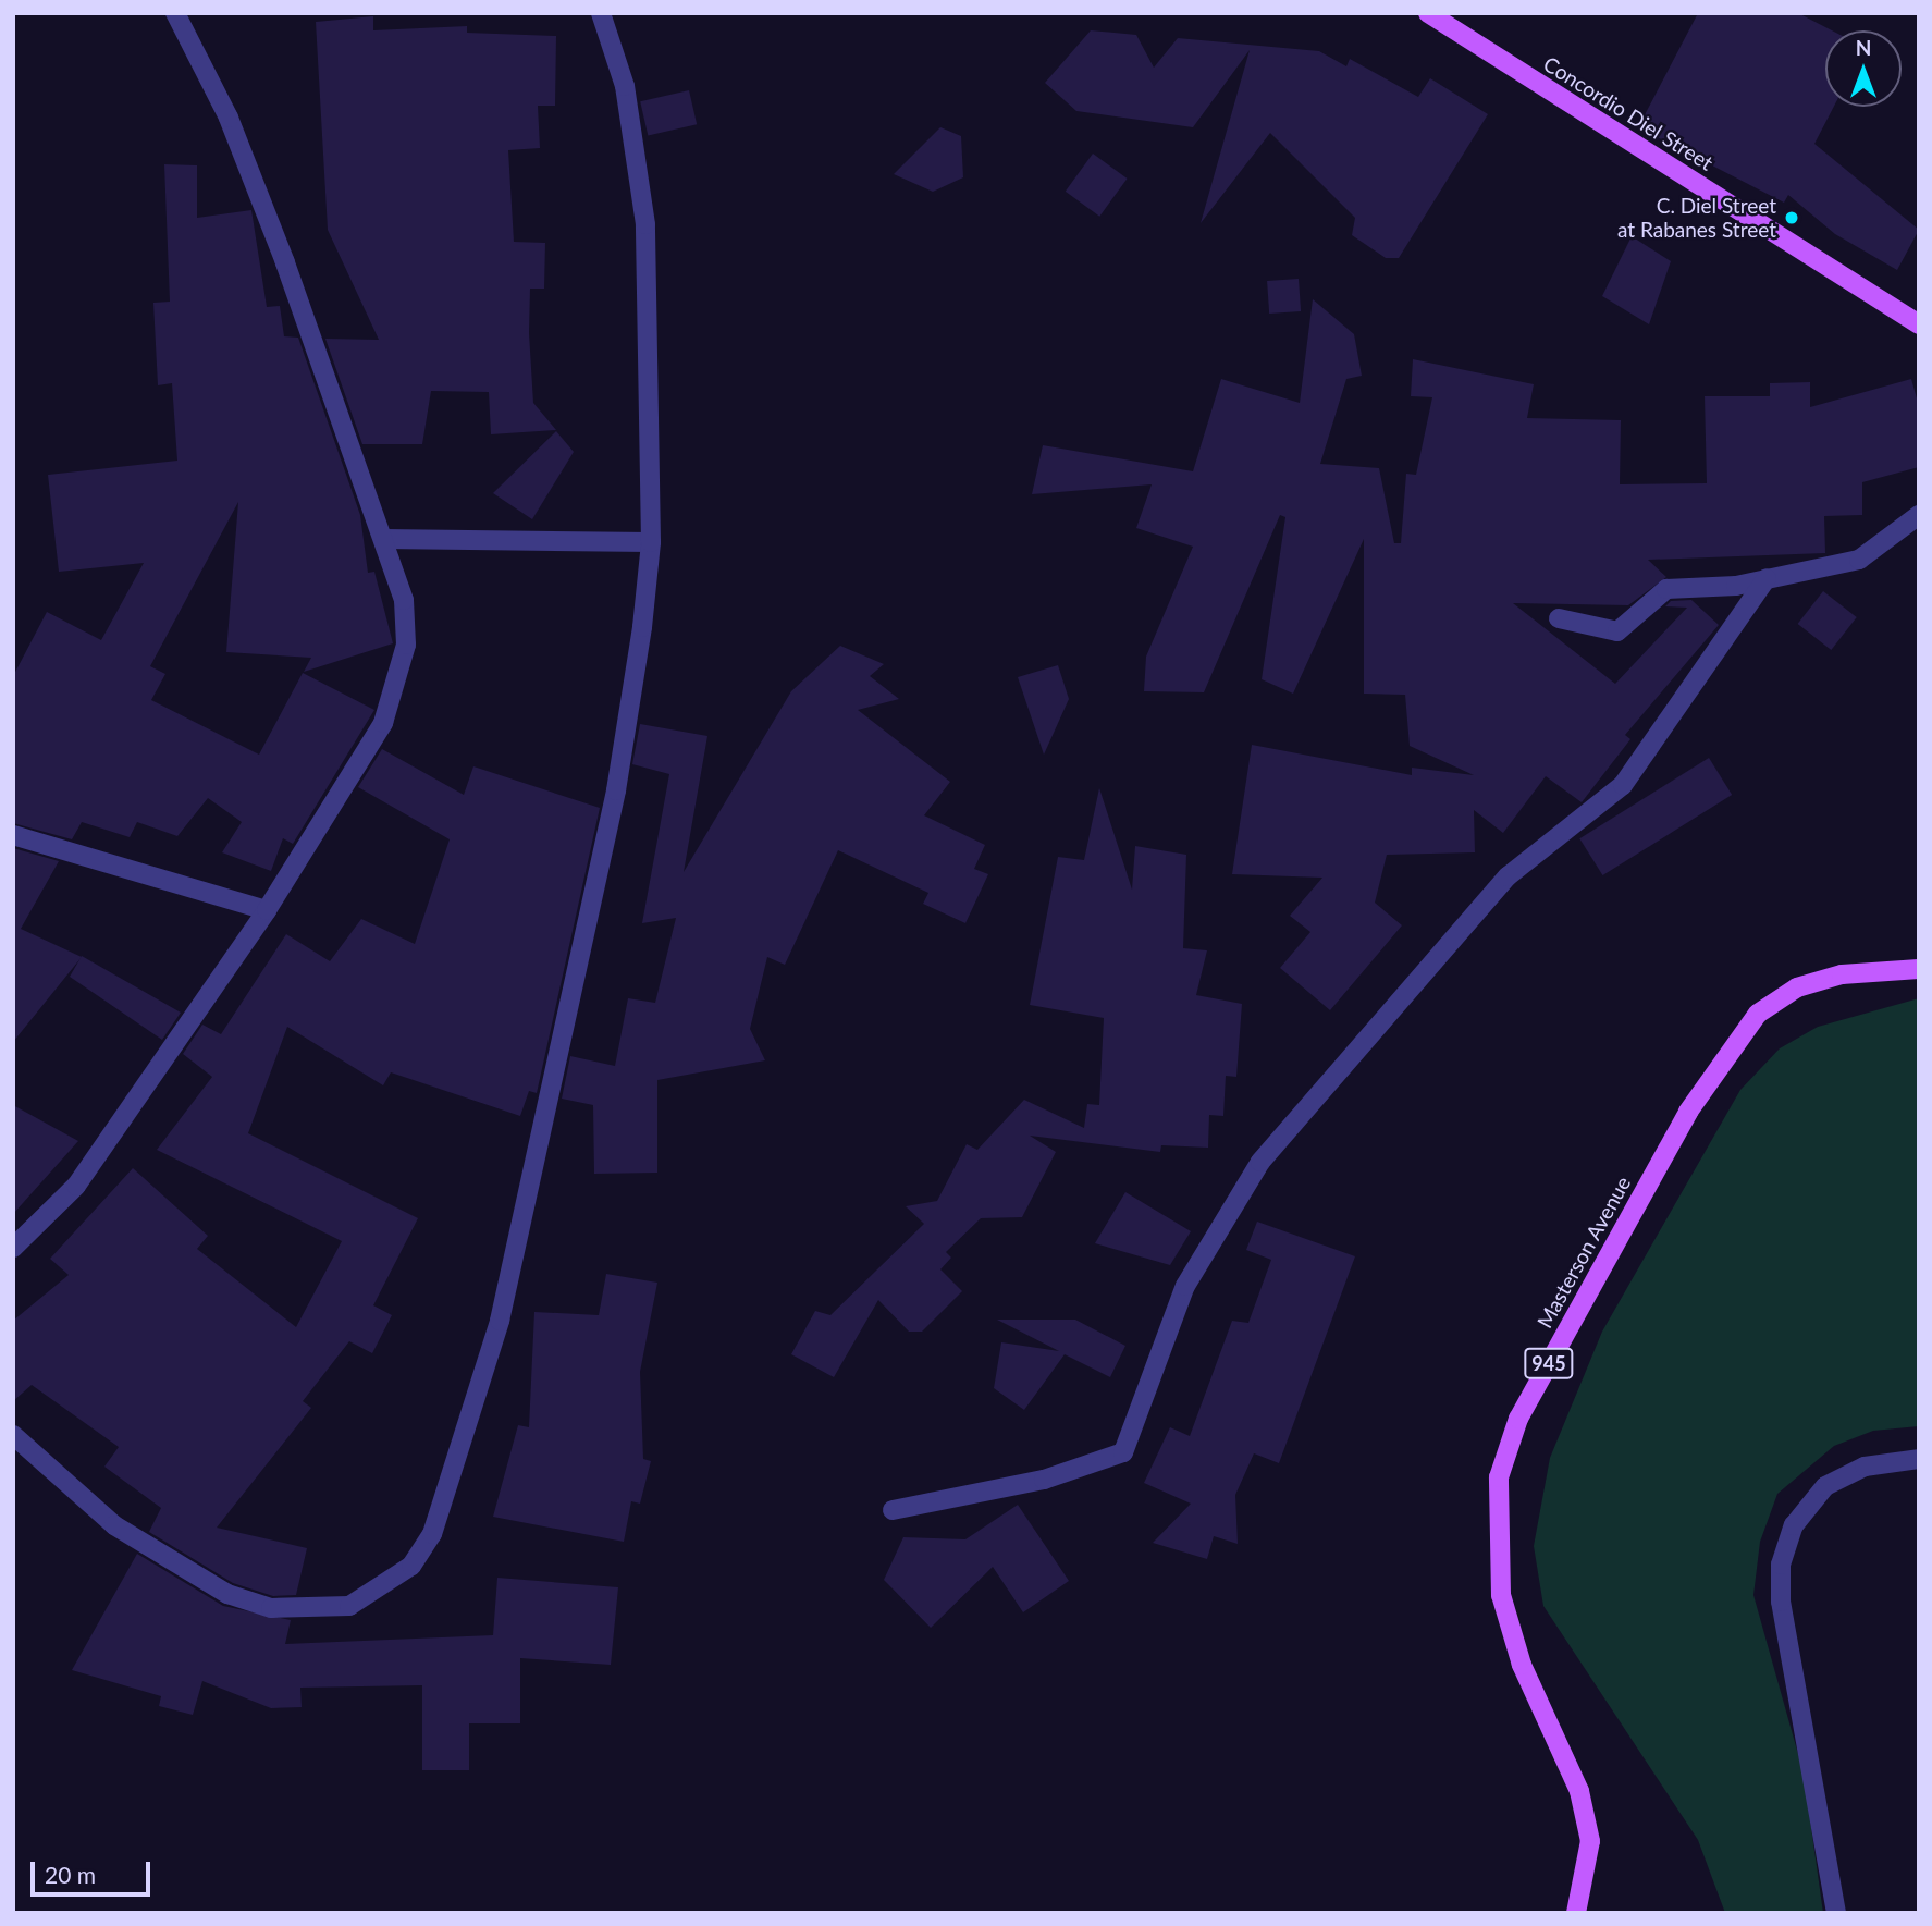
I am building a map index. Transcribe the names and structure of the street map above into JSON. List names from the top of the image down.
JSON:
{
  "streets": {
    "main road": ["Concordio Diel Street", "Masterson Avenue", "945"]
  },
  "places": ["C. Diel Street at Rabanes Street"],
  "scale_bar": "20 m",
  "north": "top"
}
